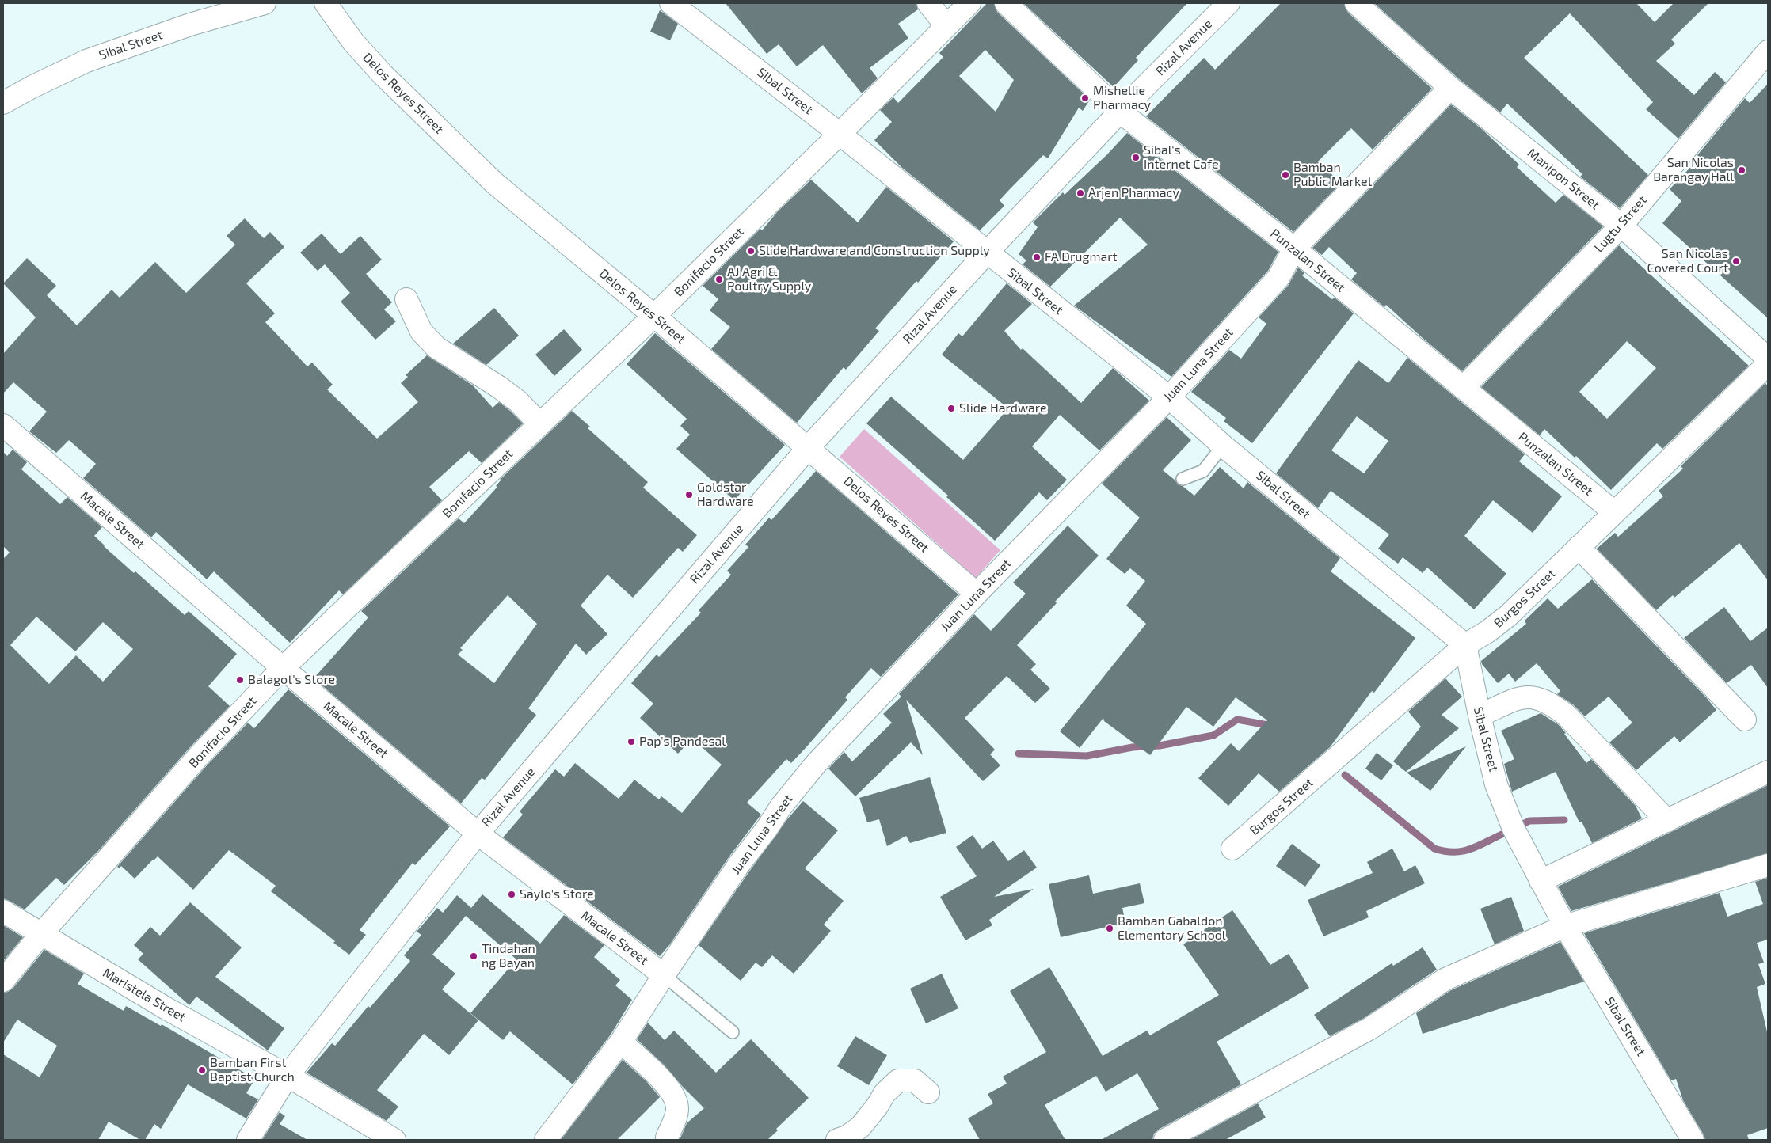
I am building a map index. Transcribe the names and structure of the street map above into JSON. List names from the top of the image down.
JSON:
{
  "streets": {
    "street": [
      "Sibal Street",
      "Rizal Avenue",
      "Delos Reyes Street",
      "Manipon Street",
      "Lugtu Street",
      "Punzalan Street",
      "Bonifacio Street",
      "Juan Luna Street",
      "Macale Street",
      "Burgos Street",
      "Maristela Street"
    ]
  },
  "crossings": [
    ["Sibal Street", "Rizal Avenue"],
    ["Sibal Street", "Bonifacio Street"],
    ["Sibal Street", "Juan Luna Street"],
    ["Sibal Street", "Burgos Street"],
    ["Rizal Avenue", "Delos Reyes Street"],
    ["Rizal Avenue", "Punzalan Street"],
    ["Rizal Avenue", "Macale Street"],
    ["Rizal Avenue", "Maristela Street"],
    ["Delos Reyes Street", "Bonifacio Street"],
    ["Delos Reyes Street", "Juan Luna Street"],
    ["Manipon Street", "Lugtu Street"],
    ["Manipon Street", "Juan Luna Street"],
    ["Lugtu Street", "Punzalan Street"],
    ["Punzalan Street", "Juan Luna Street"],
    ["Punzalan Street", "Burgos Street"],
    ["Bonifacio Street", "Macale Street"],
    ["Bonifacio Street", "Maristela Street"],
    ["Juan Luna Street", "Macale Street"]
  ],
  "places": [
    "Mishellie Pharmacy",
    "Sibal's Internet Cafe",
    "San Nicolas Barangay Hall",
    "Bamban Public Market",
    "Arjen Pharmacy",
    "Slide Hardware and Construction Supply",
    "FA Drugmart",
    "San Nicolas Covered Court",
    "AJ Agri & Poultry Supply",
    "Slide Hardware",
    "Goldstar Hardware",
    "Balagot's Store",
    "Pap's Pandesal",
    "Saylo's Store",
    "Bamban Gabaldon Elementary School",
    "Tindahan ng Bayan",
    "Bamban First Baptist Church"
  ]
}
